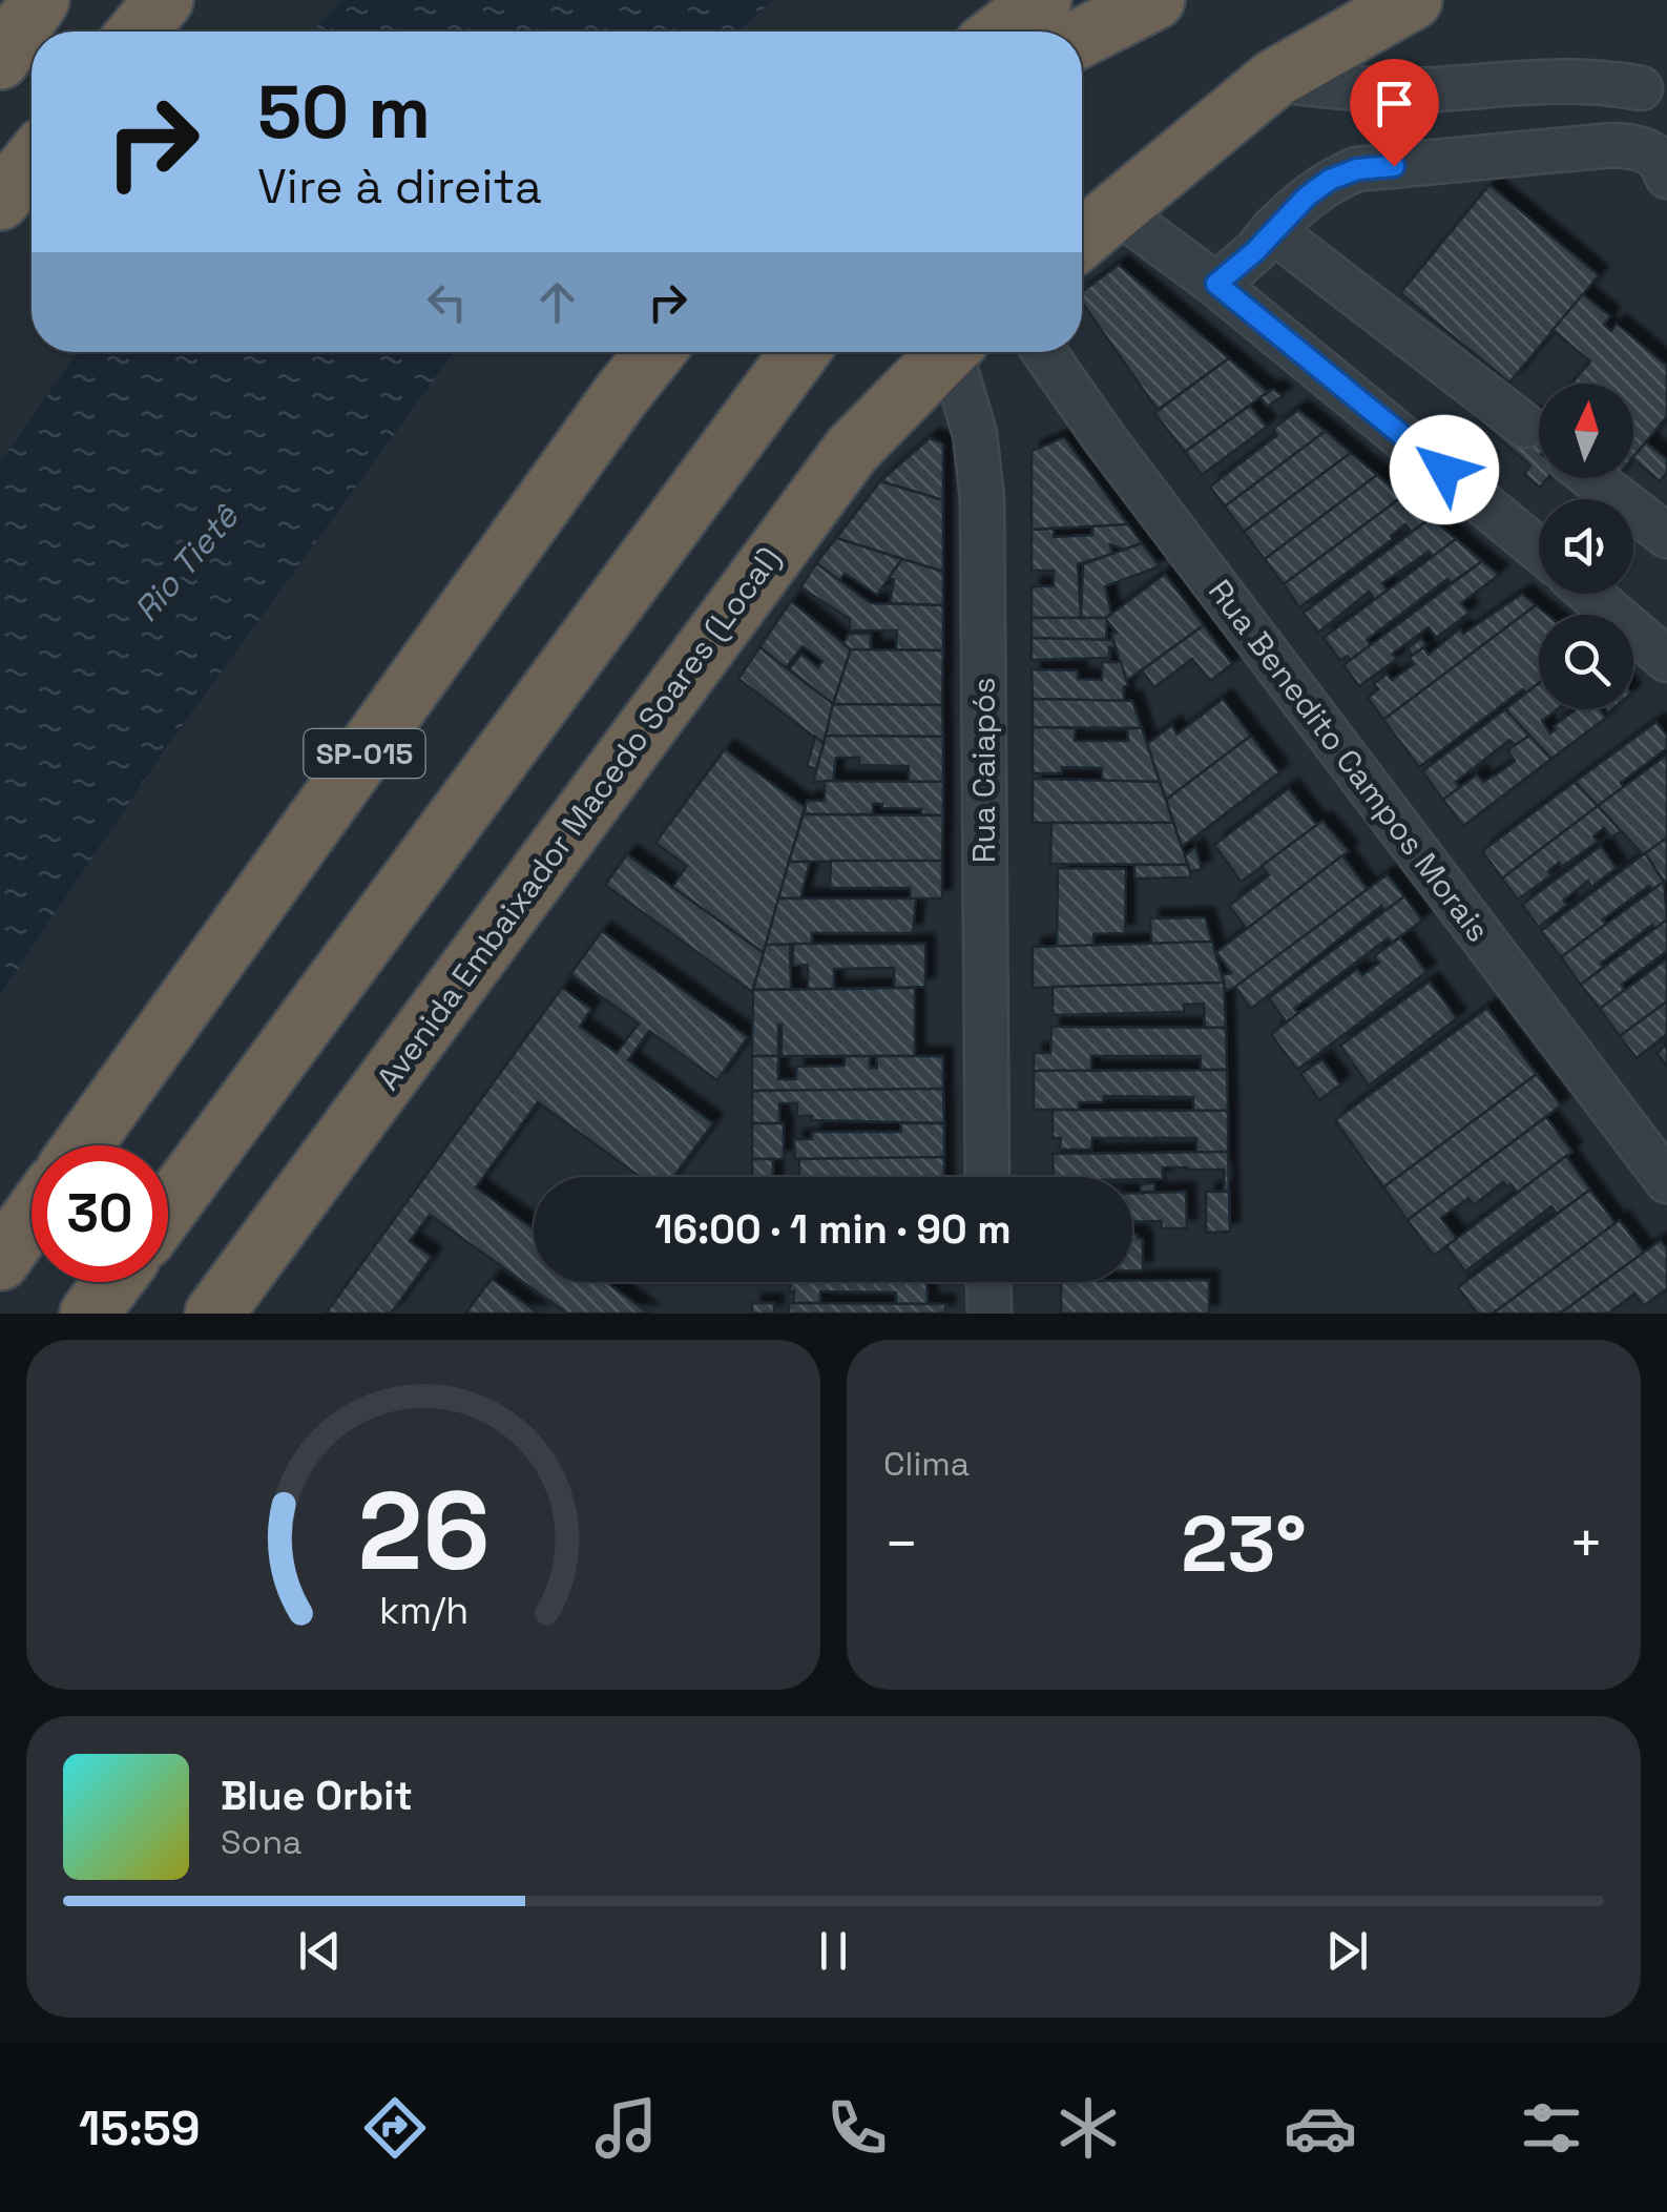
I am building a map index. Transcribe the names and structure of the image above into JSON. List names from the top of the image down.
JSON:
{
  "streets": {
    "highway": ["SP-015", "Avenida Embaixador Macedo Soares (Local)"],
    "street": ["Rua Benedito Campos Morais", "Rua Caiapós"]
  },
  "water": ["Rio Tietê"],
  "north": "top",
  "page": {
    "turn": ["50 m", "Vire à direita"],
    "limit": "30",
    "trip": "16:00 · 1 min · 90 m",
    "tile": "Clima",
    "heat": ["−", "23°", "+"],
    "song": ["Blue Orbit", "Sona"],
    "tabs": "15:59",
    "gauge": ["26", "km/h"]
  }
}
